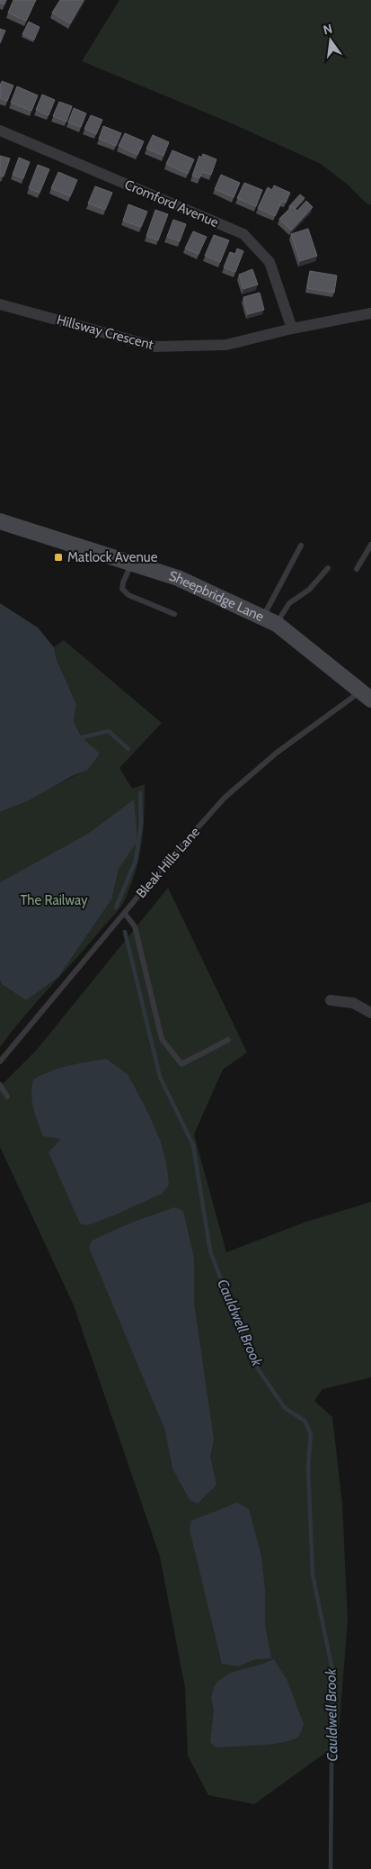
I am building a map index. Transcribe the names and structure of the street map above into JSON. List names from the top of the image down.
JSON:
{
  "streets": {
    "street": ["Cromford Avenue", "Hillsway Crescent", "Sheepbridge Lane"],
    "lane": ["Bleak Hills Lane"]
  },
  "crossings": [
    ["Cromford Avenue", "Hillsway Crescent"],
    ["Sheepbridge Lane", "Bleak Hills Lane"]
  ],
  "water": ["Cauldwell Brook"],
  "parks": ["The Railway"],
  "places": {
    "transit": ["Matlock Avenue"]
  },
  "north": "top"
}
